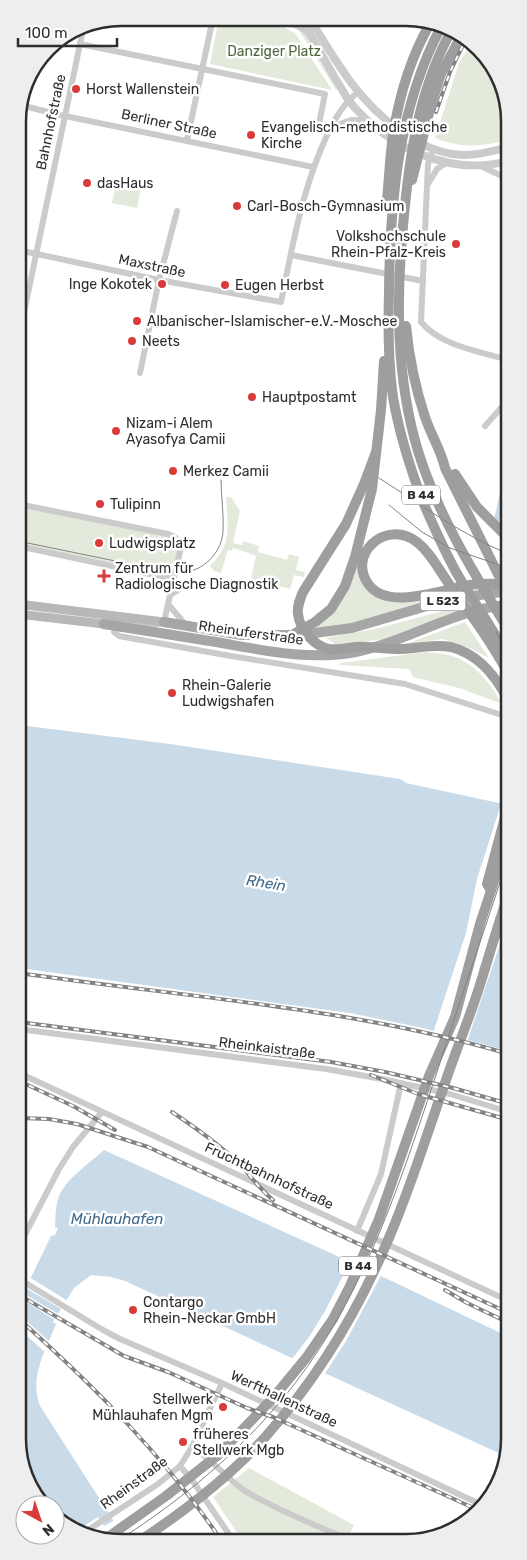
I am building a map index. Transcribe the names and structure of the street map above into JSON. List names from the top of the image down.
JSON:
{
  "streets": {
    "highway": ["B 44"],
    "main road": ["L 523", "Rheinuferstraße"],
    "street": [
      "Bahnhofstraße",
      "Berliner Straße",
      "Maxstraße",
      "Rheinkaistraße",
      "Fruchtbahnhofstraße",
      "Werfthallenstraße",
      "Rheinstraße"
    ]
  },
  "crossings": [
    ["Bahnhofstraße", "Berliner Straße"],
    ["Bahnhofstraße", "Maxstraße"],
    ["Werfthallenstraße", "Rheinstraße"]
  ],
  "water": ["Rhein", "Mühlauhafen"],
  "parks": ["Danziger Platz"],
  "places": {
    "other": [
      "Horst Wallenstein",
      "Evangelisch-methodistische Kirche",
      "dasHaus",
      "Carl-Bosch-Gymnasium",
      "Volkshochschule Rhein-Pfalz-Kreis",
      "Inge Kokotek",
      "Eugen Herbst",
      "Albanischer-Islamischer-e.V.-Moschee",
      "Neets",
      "Hauptpostamt",
      "Nizam-i Alem Ayasofya Camii",
      "Merkez Camii",
      "Tulipinn",
      "Ludwigsplatz",
      "Rhein-Galerie Ludwigshafen",
      "Contargo Rhein-Neckar GmbH",
      "Stellwerk Mühlauhafen Mgm",
      "früheres Stellwerk Mgb"
    ],
    "health": ["Zentrum für Radiologische Diagnostik"]
  },
  "scale_bar": "100 m",
  "north": "bottom right"
}
